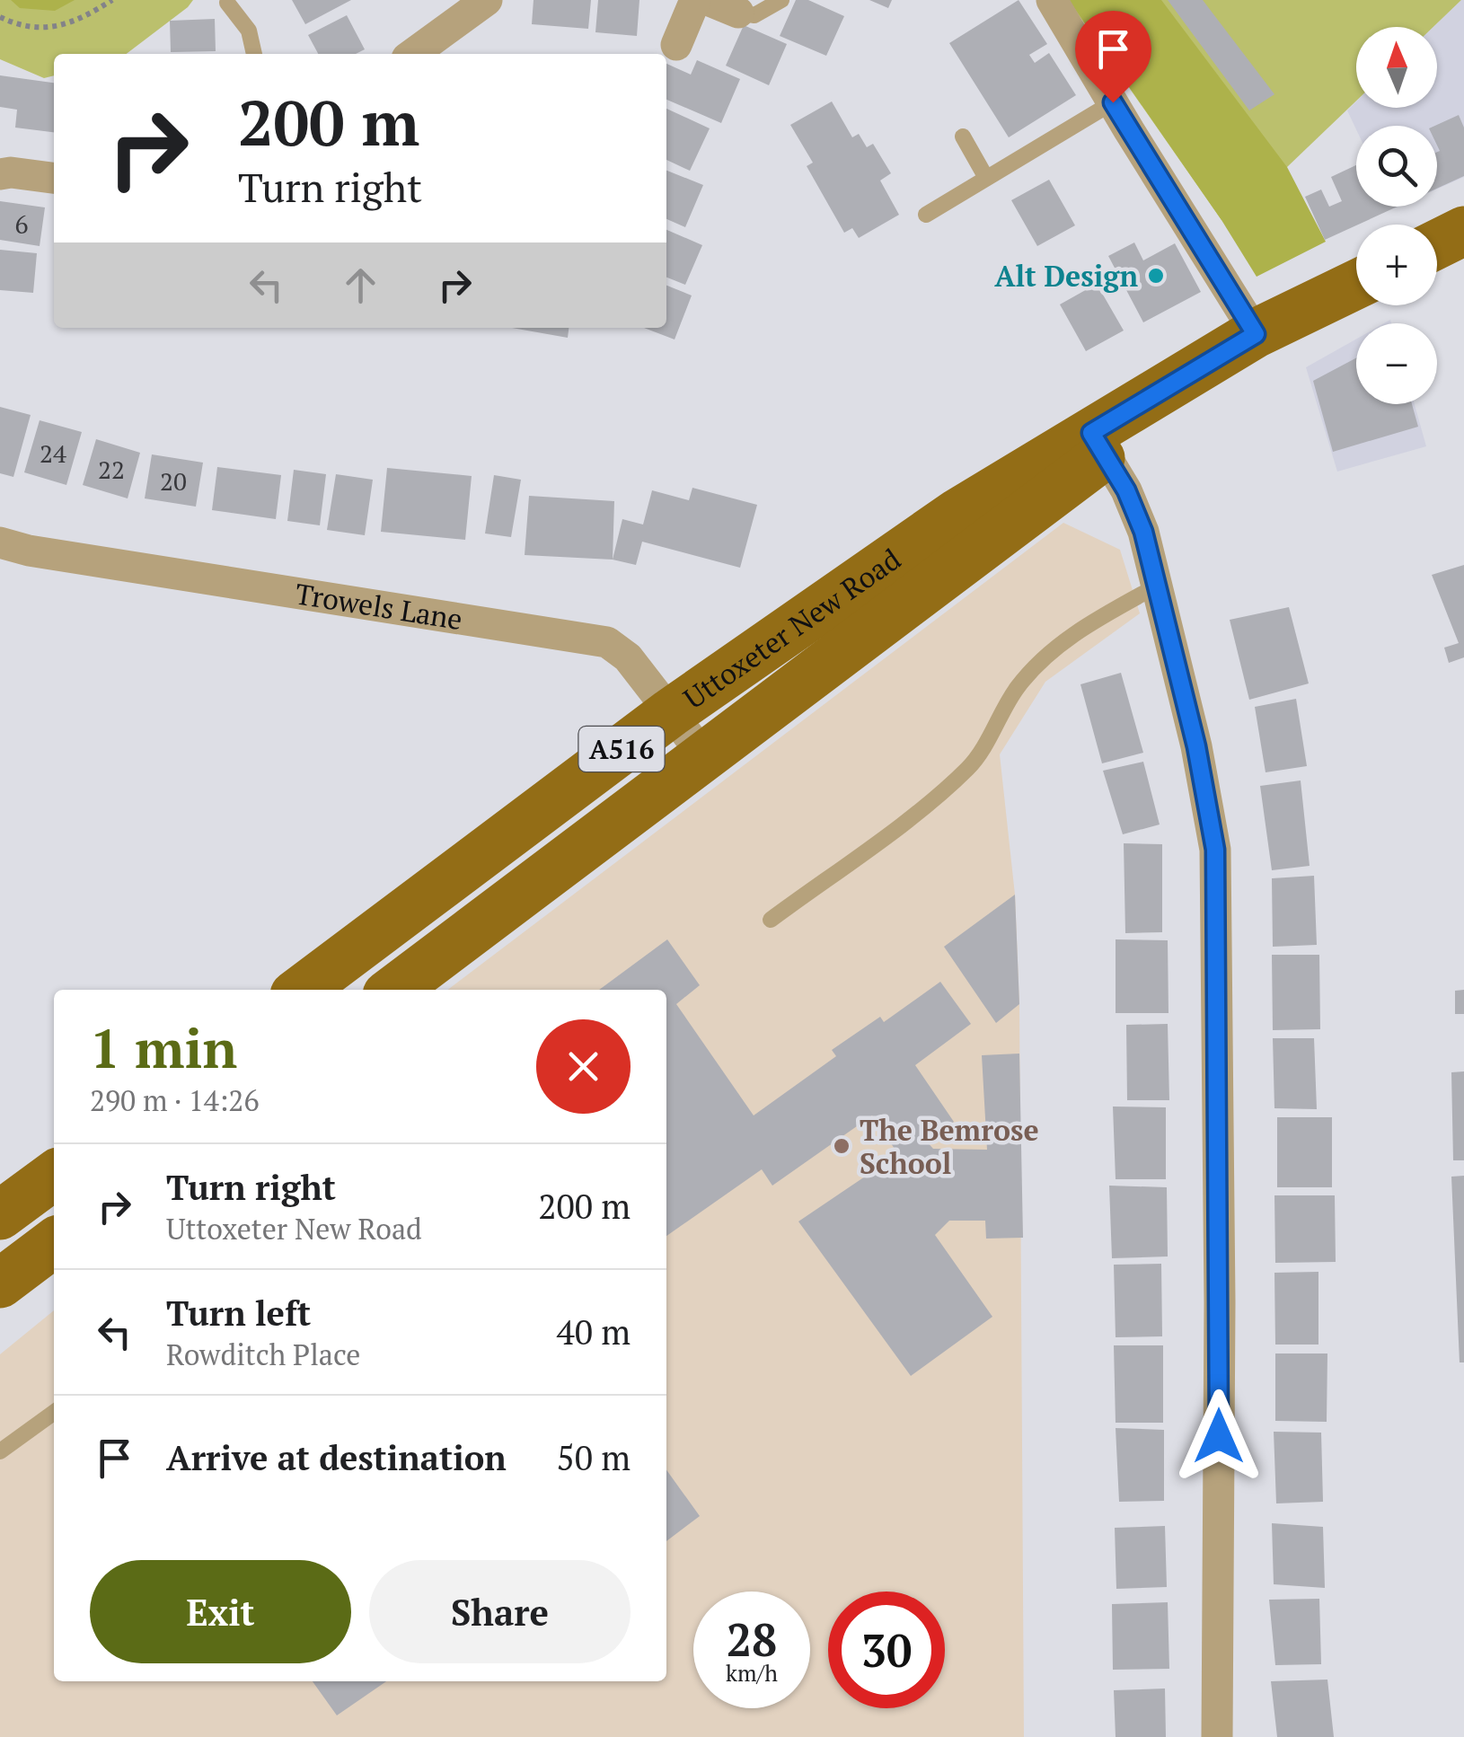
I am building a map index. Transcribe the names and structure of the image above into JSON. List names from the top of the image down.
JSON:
{
  "streets": {
    "main road": ["Uttoxeter New Road", "A516"],
    "street": ["Trowels Lane"]
  },
  "crossings": [
    ["Trowels Lane", "Uttoxeter New Road"]
  ],
  "places": ["Alt Design", "The Bemrose School"],
  "house_numbers": [
    "6",
    "24",
    "22",
    "20"
  ],
  "north": "top",
  "page": {
    "map_buttons": ["+", "−"],
    "turn": ["200 m", "Turn right"],
    "heading": ["1 min", "290 m · 14:26"],
    "list": [
      {
        "name": "Turn right",
        "note": "Uttoxeter New Road",
        "value": "200 m"
      },
      {
        "name": "Turn left",
        "note": "Rowditch Place",
        "value": "40 m"
      },
      {
        "name": "Arrive at destination",
        "value": "50 m"
      }
    ],
    "buttons": ["Exit", "Share"],
    "speed": "28 km/h",
    "limit": "30"
  }
}
